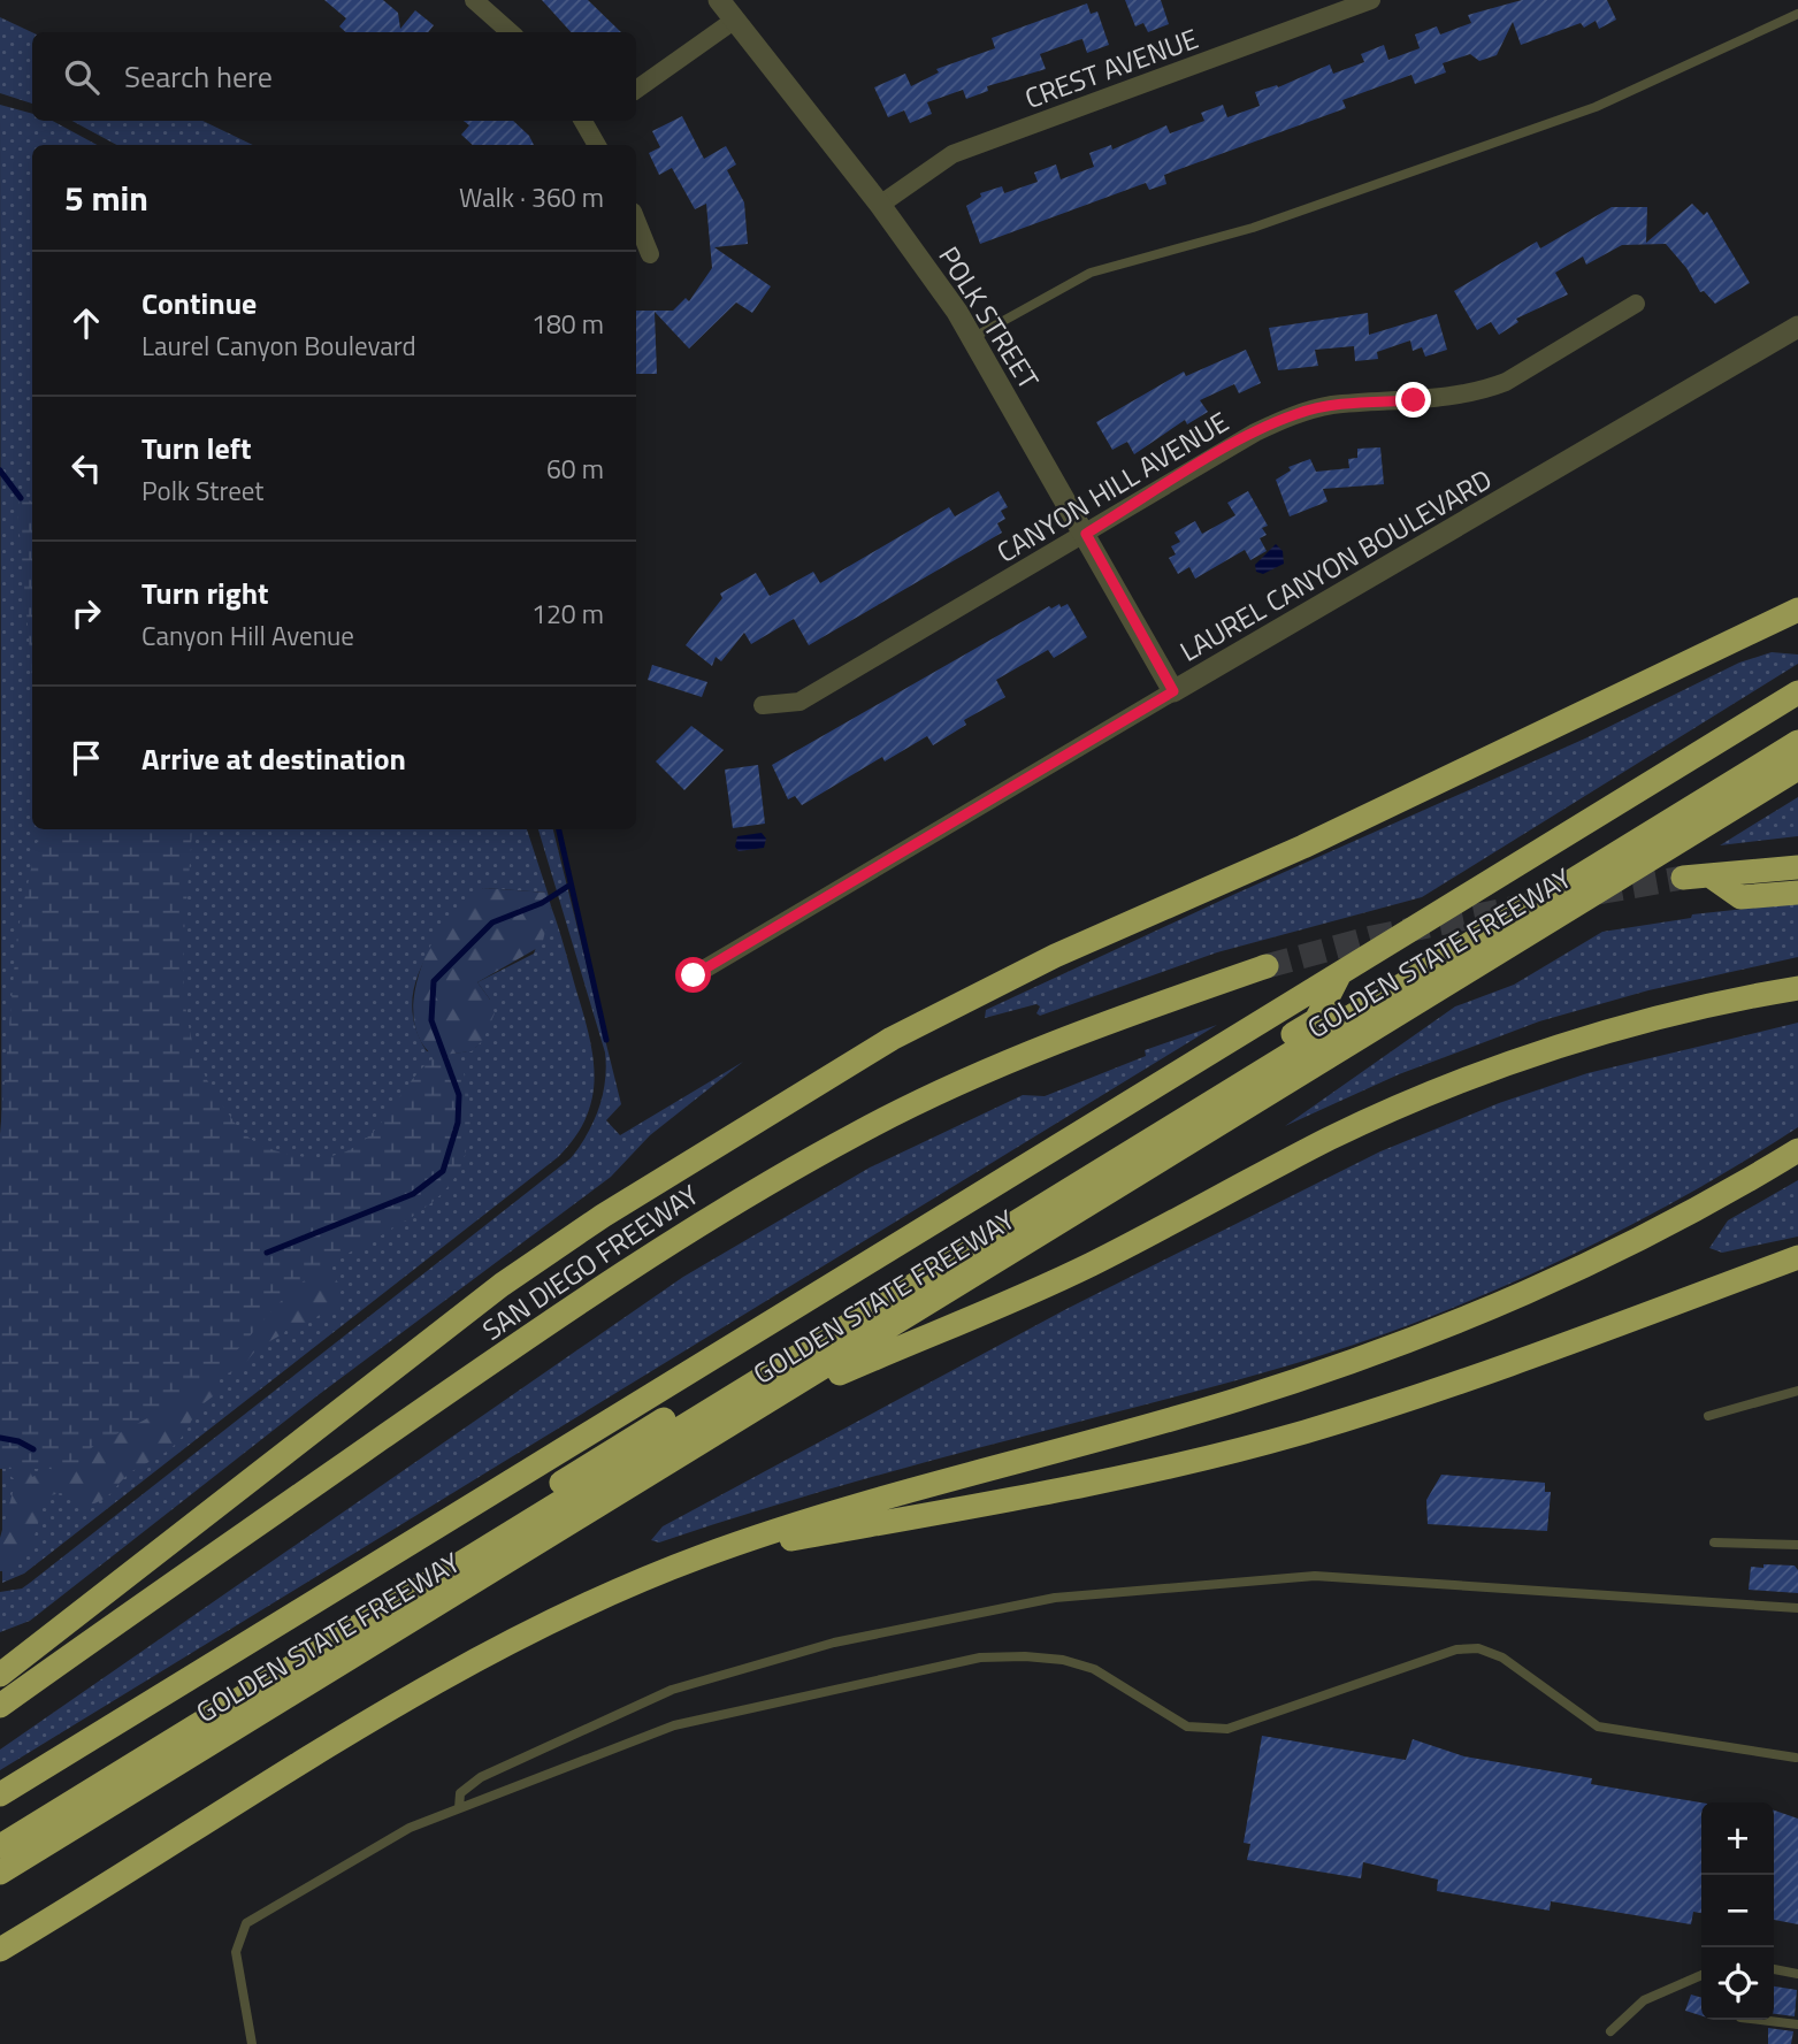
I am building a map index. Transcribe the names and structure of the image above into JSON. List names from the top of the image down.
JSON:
{
  "streets": {
    "highway": ["GOLDEN STATE FREEWAY", "SAN DIEGO FREEWAY"],
    "street": [
      "CREST AVENUE",
      "POLK STREET",
      "CANYON HILL AVENUE",
      "LAUREL CANYON BOULEVARD"
    ]
  },
  "crossings": [
    ["CREST AVENUE", "POLK STREET"],
    ["POLK STREET", "CANYON HILL AVENUE"],
    ["POLK STREET", "LAUREL CANYON BOULEVARD"]
  ],
  "page": {
    "search": "Search here",
    "heading": ["5 min", "Walk · 360 m"],
    "list": [
      ["Continue", "Laurel Canyon Boulevard", "180 m"],
      ["Turn left", "Polk Street", "60 m"],
      ["Turn right", "Canyon Hill Avenue", "120 m"],
      "Arrive at destination"
    ],
    "map_buttons": ["+", "−"]
  }
}
